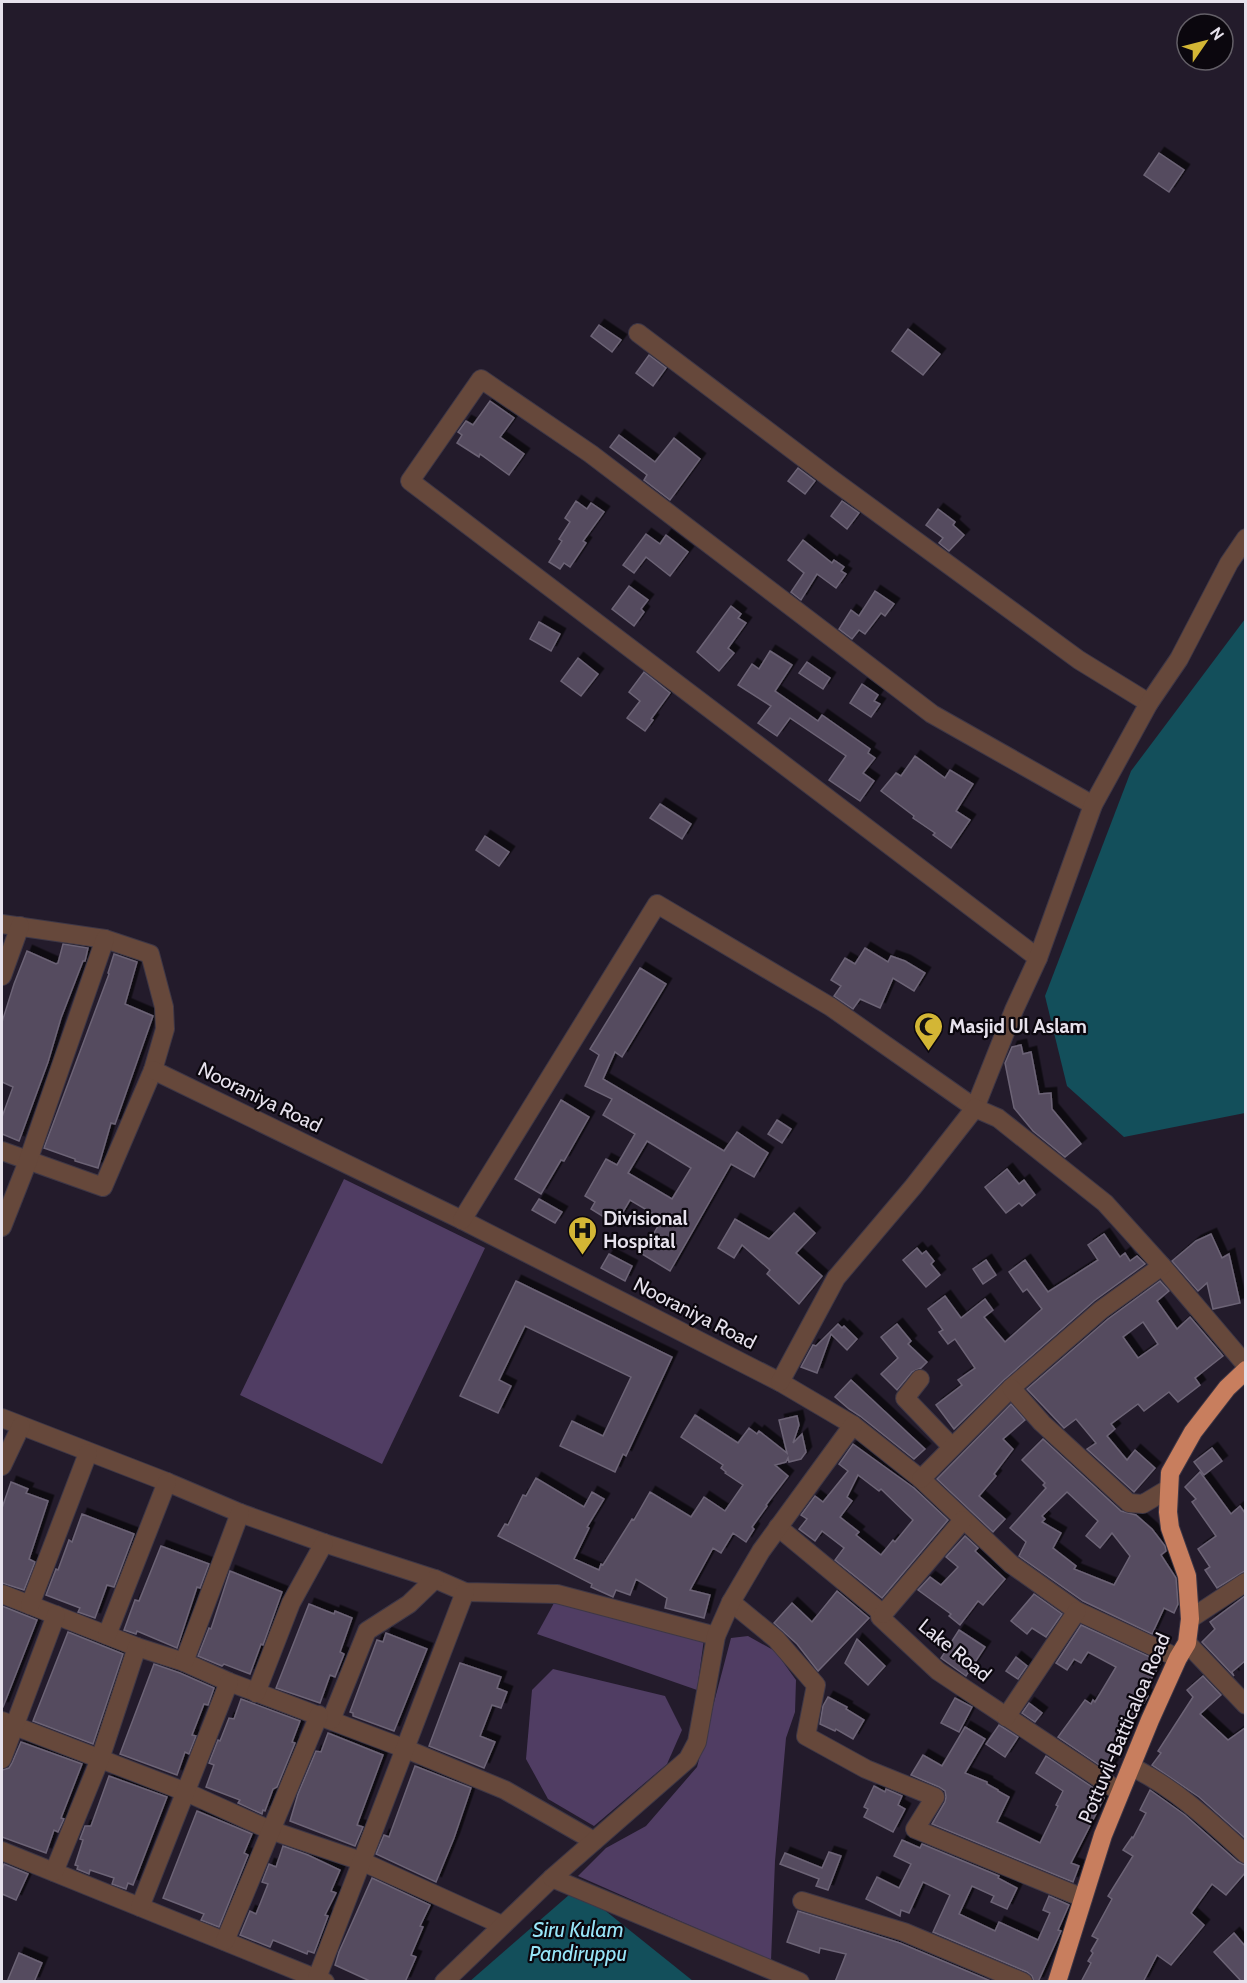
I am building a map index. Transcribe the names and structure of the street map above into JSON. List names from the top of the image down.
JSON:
{
  "streets": {
    "highway": ["Pottuvil-Batticaloa Road"],
    "street": ["Nooraniya Road", "Lake Road"]
  },
  "crossings": [
    ["Nooraniya Road", "Pottuvil-Batticaloa Road"],
    ["Lake Road", "Pottuvil-Batticaloa Road"]
  ],
  "water": ["Siru Kulam Pandiruppu"],
  "places": {
    "mosque": ["Masjid Ul Aslam"],
    "hospital": ["Divisional Hospital"]
  },
  "north": "top right"
}
